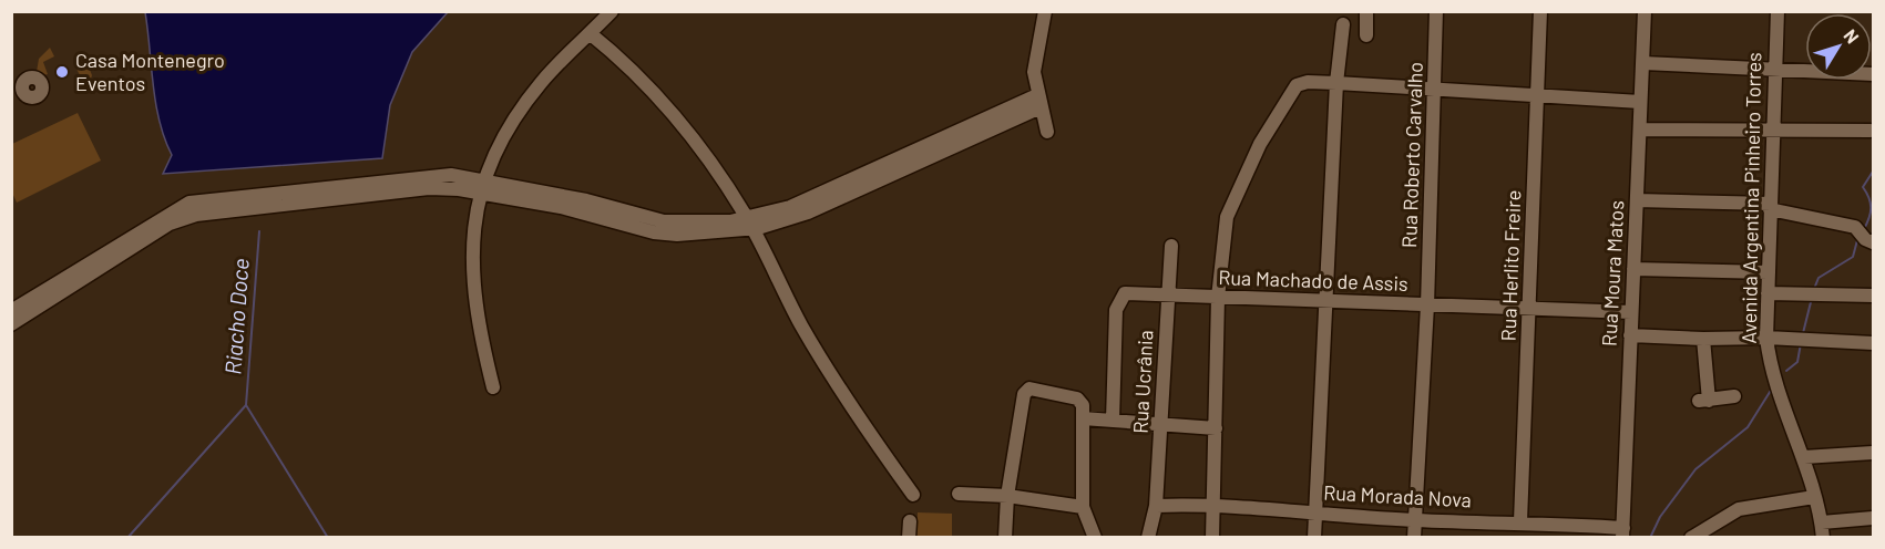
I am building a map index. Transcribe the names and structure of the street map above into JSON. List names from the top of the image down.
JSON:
{
  "streets": {
    "street": [
      "Rua Roberto Carvalho",
      "Avenida Argentina Pinheiro Torres",
      "Rua Herlito Freire",
      "Rua Moura Matos",
      "Rua Machado de Assis",
      "Rua Ucrânia",
      "Rua Morada Nova"
    ]
  },
  "crossings": [
    ["Rua Roberto Carvalho", "Rua Machado de Assis"],
    ["Rua Roberto Carvalho", "Rua Morada Nova"],
    ["Rua Herlito Freire", "Rua Machado de Assis"],
    ["Rua Herlito Freire", "Rua Morada Nova"],
    ["Rua Moura Matos", "Rua Machado de Assis"],
    ["Rua Moura Matos", "Rua Morada Nova"],
    ["Rua Machado de Assis", "Rua Ucrânia"],
    ["Rua Ucrânia", "Rua Morada Nova"]
  ],
  "water": ["Riacho Doce"],
  "places": ["Casa Montenegro Eventos"],
  "north": "top right"
}
